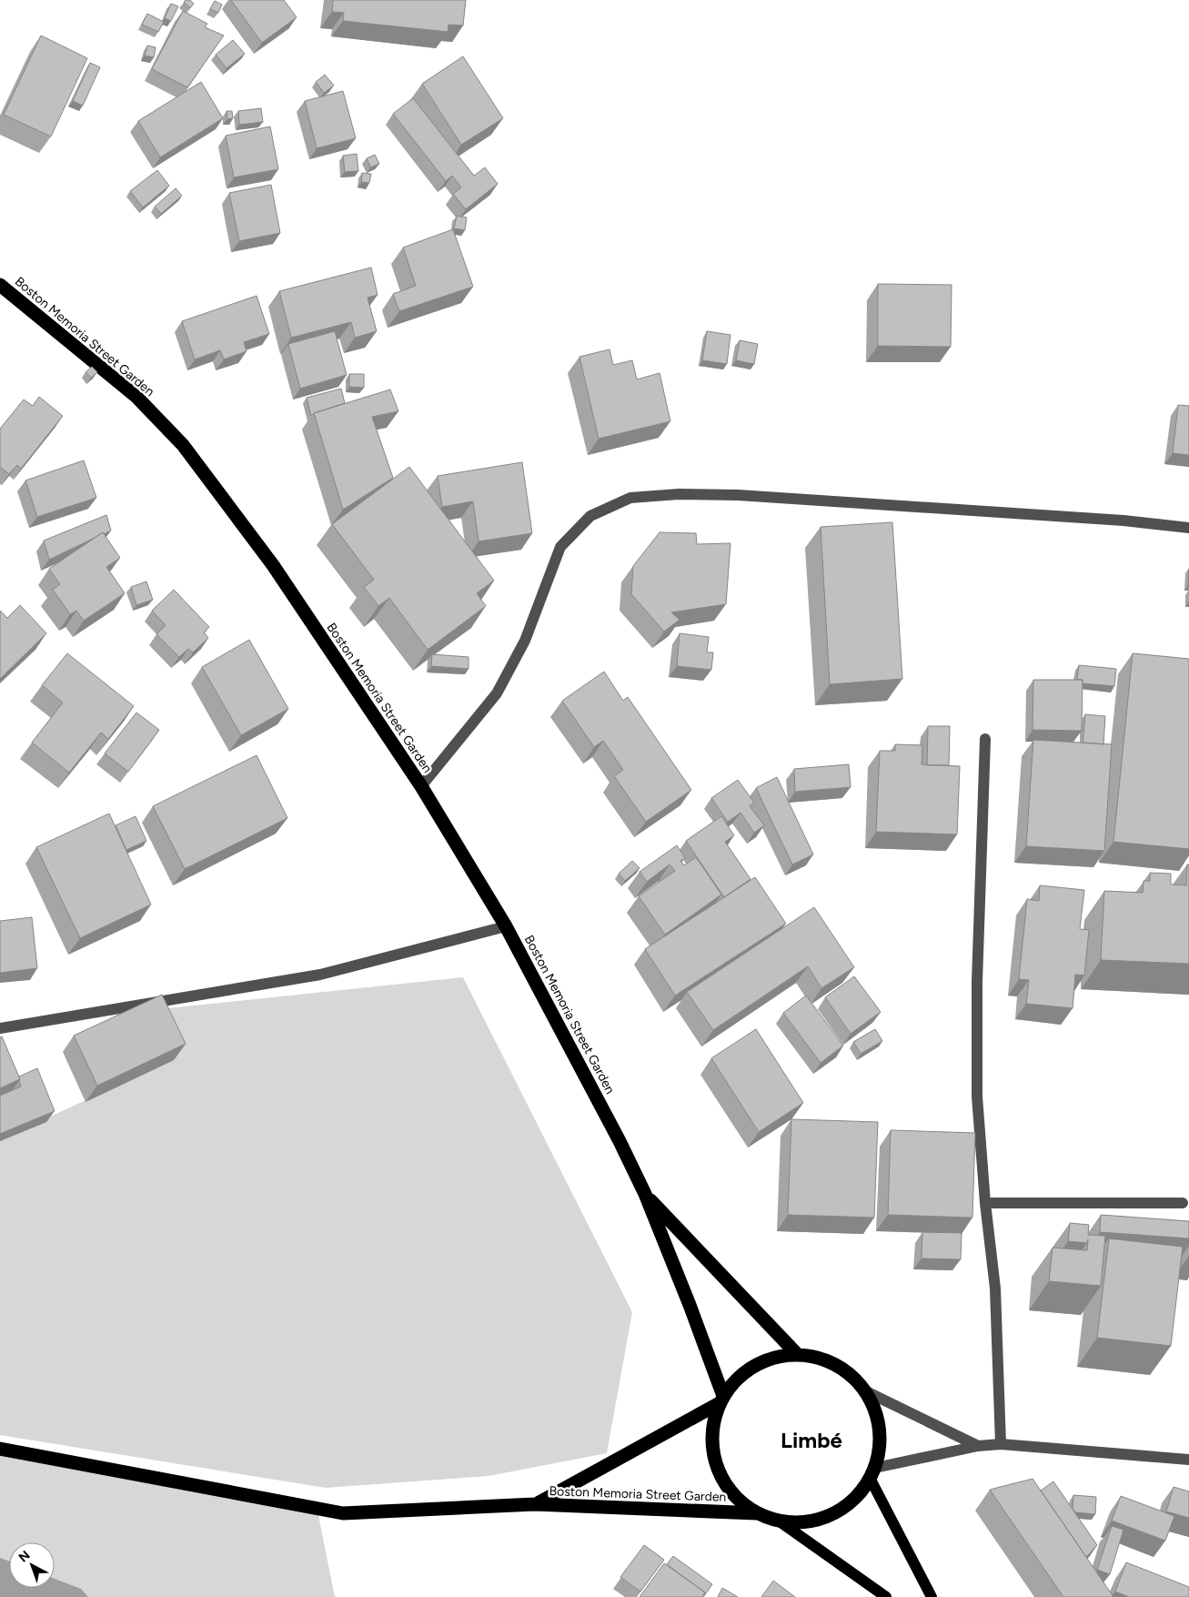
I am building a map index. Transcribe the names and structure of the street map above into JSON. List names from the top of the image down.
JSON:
{
  "streets": {
    "highway": ["Boston Memoria Street Garden"]
  },
  "districts": ["Limbé"],
  "north": "top left"
}
